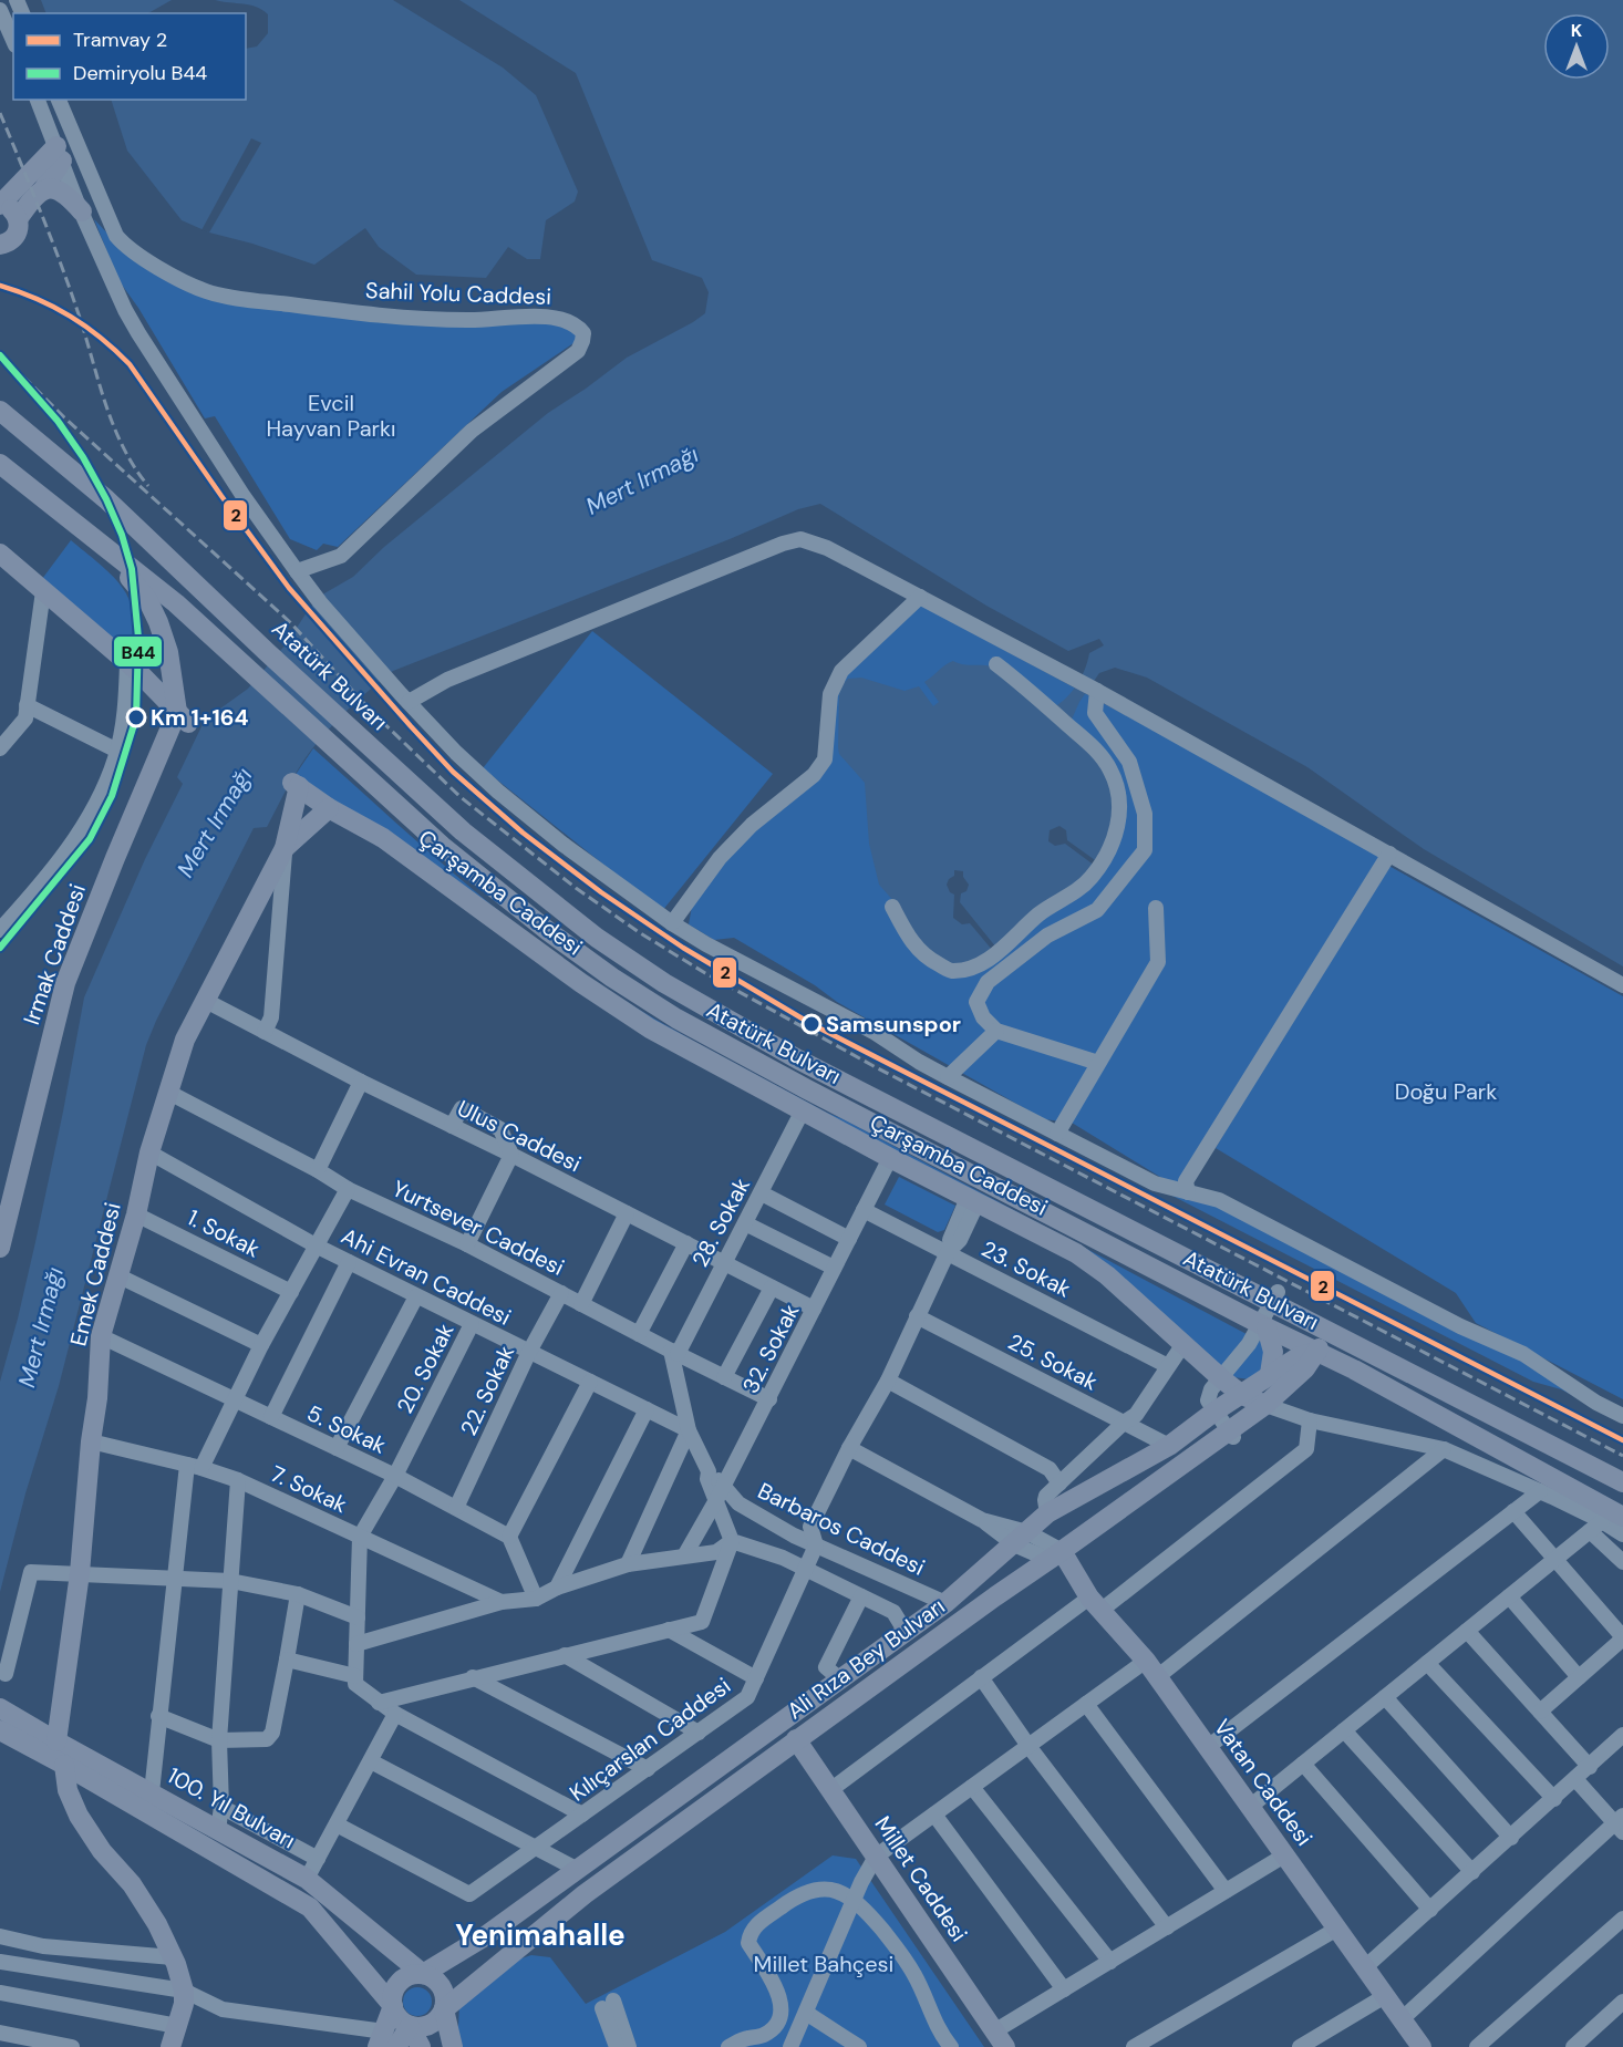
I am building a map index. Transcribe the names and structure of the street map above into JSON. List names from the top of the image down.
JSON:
{
  "streets": {
    "main road": [
      "Atatürk Bulvarı",
      "Çarşamba Caddesi",
      "Irmak Caddesi",
      "Emek Caddesi",
      "Ali Rıza Bey Bulvarı",
      "Vatan Caddesi",
      "100. Yıl Bulvarı",
      "Millet Caddesi"
    ],
    "street": [
      "Sahil Yolu Caddesi",
      "Ulus Caddesi",
      "28. Sokak",
      "Yurtsever Caddesi",
      "1. Sokak",
      "23. Sokak",
      "Ahi Evran Caddesi",
      "32. Sokak",
      "25. Sokak",
      "20. Sokak",
      "22. Sokak",
      "5. Sokak",
      "7. Sokak",
      "Barbaros Caddesi",
      "Kılıçarslan Caddesi"
    ]
  },
  "crossings": [
    ["Atatürk Bulvarı", "Ali Rıza Bey Bulvarı"],
    ["Çarşamba Caddesi", "28. Sokak"],
    ["Çarşamba Caddesi", "Emek Caddesi"],
    ["Çarşamba Caddesi", "32. Sokak"],
    ["Çarşamba Caddesi", "Ali Rıza Bey Bulvarı"],
    ["Ulus Caddesi", "28. Sokak"],
    ["Ulus Caddesi", "Emek Caddesi"],
    ["Ulus Caddesi", "32. Sokak"],
    ["28. Sokak", "Yurtsever Caddesi"],
    ["28. Sokak", "Barbaros Caddesi"],
    ["Yurtsever Caddesi", "Emek Caddesi"],
    ["Yurtsever Caddesi", "32. Sokak"],
    ["Yurtsever Caddesi", "22. Sokak"],
    ["Yurtsever Caddesi", "Barbaros Caddesi"],
    ["1. Sokak", "Emek Caddesi"],
    ["23. Sokak", "32. Sokak"],
    ["Emek Caddesi", "Ahi Evran Caddesi"],
    ["Emek Caddesi", "5. Sokak"],
    ["Emek Caddesi", "7. Sokak"],
    ["Emek Caddesi", "100. Yıl Bulvarı"],
    ["Ahi Evran Caddesi", "20. Sokak"],
    ["Ahi Evran Caddesi", "22. Sokak"],
    ["Ahi Evran Caddesi", "Barbaros Caddesi"],
    ["32. Sokak", "Barbaros Caddesi"],
    ["25. Sokak", "Ali Rıza Bey Bulvarı"],
    ["20. Sokak", "5. Sokak"],
    ["20. Sokak", "7. Sokak"],
    ["22. Sokak", "5. Sokak"],
    ["Barbaros Caddesi", "Ali Rıza Bey Bulvarı"],
    ["Barbaros Caddesi", "Kılıçarslan Caddesi"],
    ["Ali Rıza Bey Bulvarı", "Vatan Caddesi"],
    ["Ali Rıza Bey Bulvarı", "100. Yıl Bulvarı"],
    ["Ali Rıza Bey Bulvarı", "Millet Caddesi"]
  ],
  "districts": ["Yenimahalle"],
  "water": ["Mert Irmağı"],
  "parks": ["Evcil Hayvan Parkı", "Doğu Park", "Millet Bahçesi"],
  "places": ["Km 1+164", "Samsunspor"],
  "lines": ["tram line 2", "rail line B44"],
  "legend": ["Tramvay 2", "Demiryolu B44"],
  "north": "top"
}
